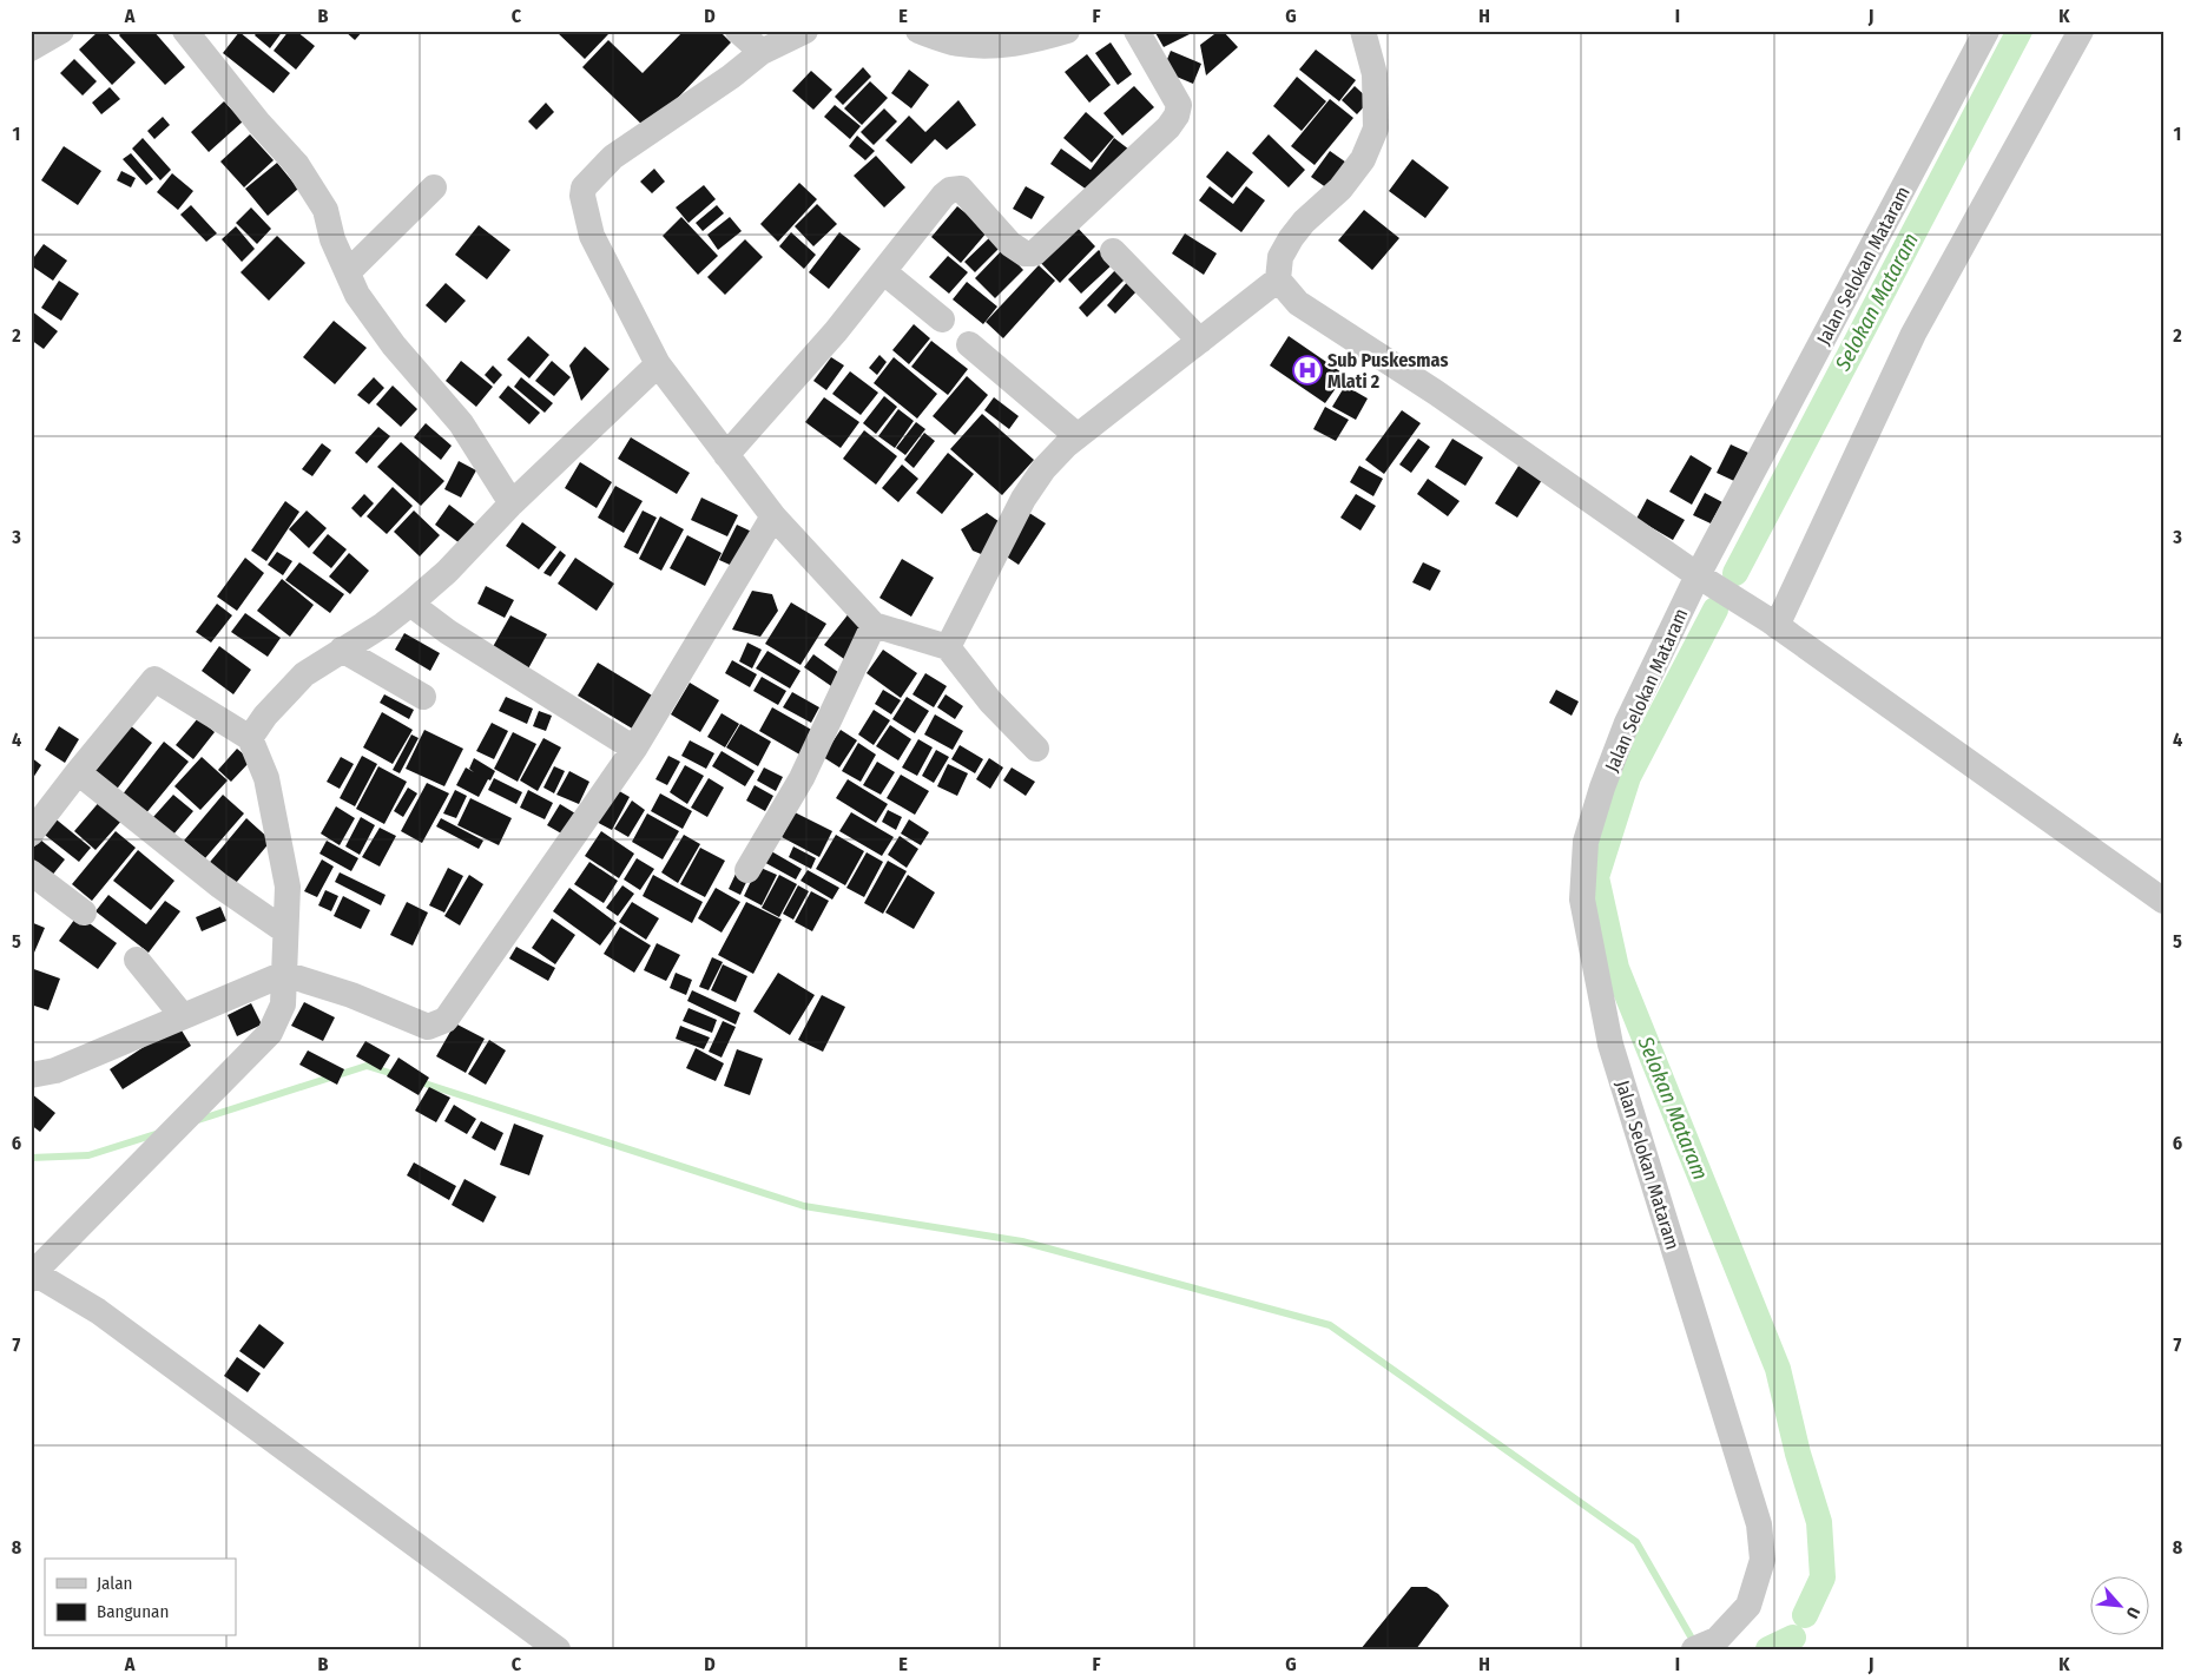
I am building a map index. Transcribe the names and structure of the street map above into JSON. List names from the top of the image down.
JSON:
{
  "streets": {
    "street": ["Jalan Selokan Mataram"]
  },
  "water": ["Selokan Mataram"],
  "places": {
    "hospital": ["Sub Puskesmas Mlati 2"]
  },
  "legend": ["Jalan", "Bangunan"],
  "north": "bottom right",
  "grid": {
    "columns": [
      "A",
      "B",
      "C",
      "D",
      "E",
      "F",
      "G",
      "H",
      "I",
      "J",
      "K"
    ],
    "rows": [
      "1",
      "2",
      "3",
      "4",
      "5",
      "6",
      "7",
      "8"
    ]
  }
}
